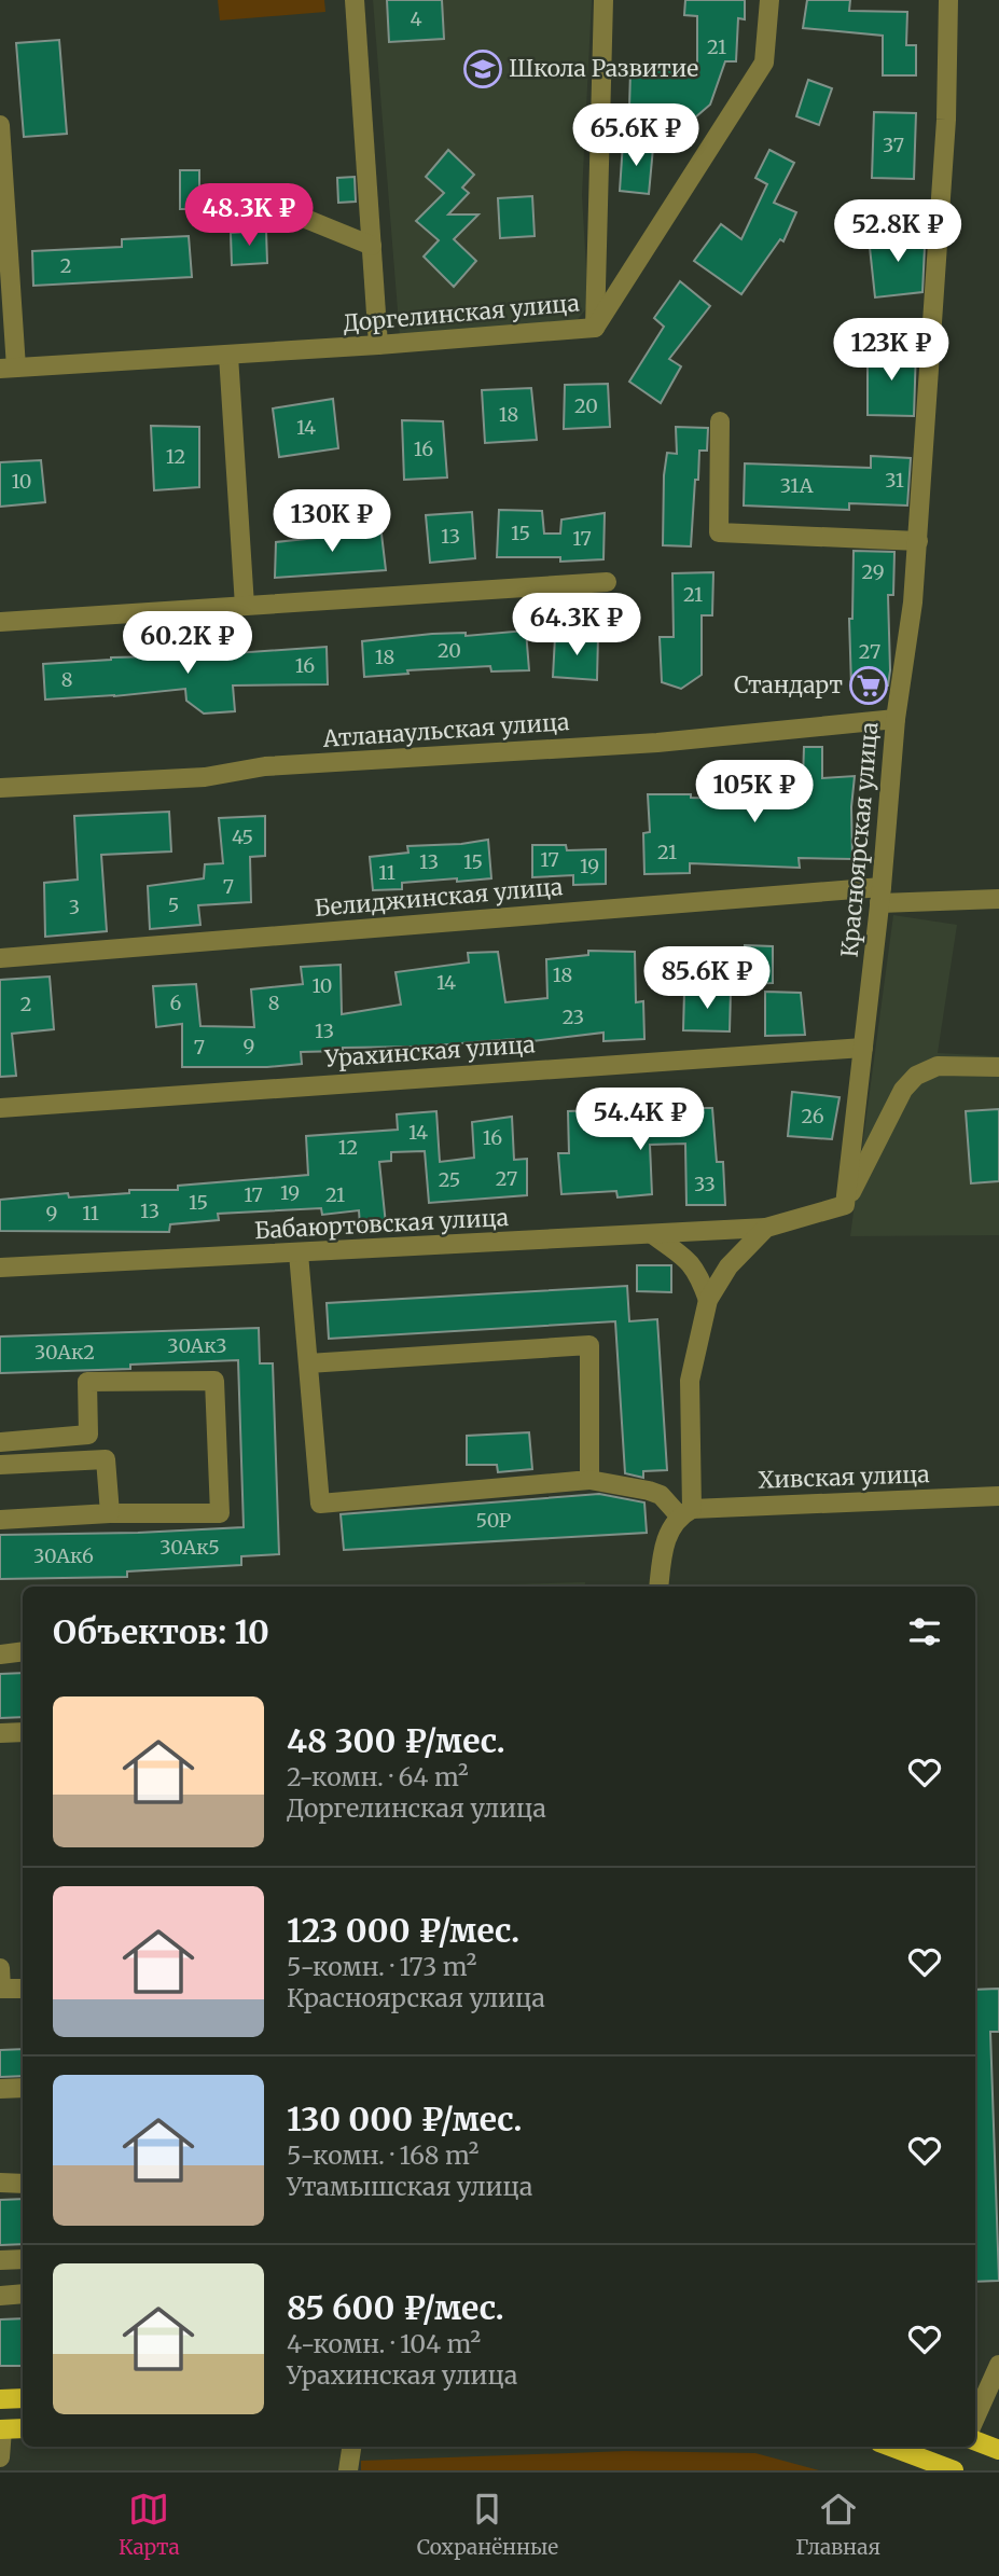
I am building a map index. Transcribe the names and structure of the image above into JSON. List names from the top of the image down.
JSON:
{
  "streets": {
    "street": [
      "Доргелинская улица",
      "Атланаульская улица",
      "Красноярская улица",
      "Белиджинская улица",
      "Урахинская улица",
      "Бабаюртовская улица",
      "Хивская улица"
    ]
  },
  "crossings": [
    ["Атланаульская улица", "Красноярская улица"],
    ["Красноярская улица", "Белиджинская улица"],
    ["Красноярская улица", "Урахинская улица"]
  ],
  "places": {
    "school or university": ["Школа Развитие"],
    "supermarket": ["Стандарт"]
  },
  "house_numbers": [
    "4",
    "21",
    "37",
    "2",
    "20",
    "18",
    "14",
    "16",
    "12",
    "31",
    "10",
    "31А",
    "15",
    "13",
    "17",
    "29",
    "21",
    "20",
    "27",
    "18",
    "16",
    "8",
    "45",
    "21",
    "17",
    "13",
    "15",
    "19",
    "11",
    "7",
    "5",
    "3",
    "18",
    "14",
    "10",
    "6",
    "8",
    "2",
    "23",
    "13",
    "9",
    "7",
    "26",
    "14",
    "16",
    "12",
    "27",
    "25",
    "33",
    "19",
    "17",
    "21",
    "15",
    "13",
    "9",
    "11",
    "30Ак3",
    "30Ак2",
    "50Р",
    "30Ак5",
    "30Ак6"
  ],
  "page": {
    "price": [
      "65.6K ₽",
      "48.3K ₽",
      "52.8K ₽",
      "123K ₽",
      "130K ₽",
      "64.3K ₽",
      "60.2K ₽",
      "105K ₽",
      "85.6K ₽",
      "54.4K ₽"
    ],
    "heading": "Объектов: 10",
    "list": [
      {
        "name": "48 300 ₽/мес.",
        "note": "2-комн. · 64 m² · Доргелинская улица"
      },
      {
        "name": "123 000 ₽/мес.",
        "note": "5-комн. · 173 m² · Красноярская улица"
      },
      {
        "name": "130 000 ₽/мес.",
        "note": "5-комн. · 168 m² · Утамышская улица"
      },
      {
        "name": "85 600 ₽/мес.",
        "note": "4-комн. · 104 m² · Урахинская улица"
      }
    ],
    "tabs": ["Карта", "Сохранённые", "Главная"]
  }
}
